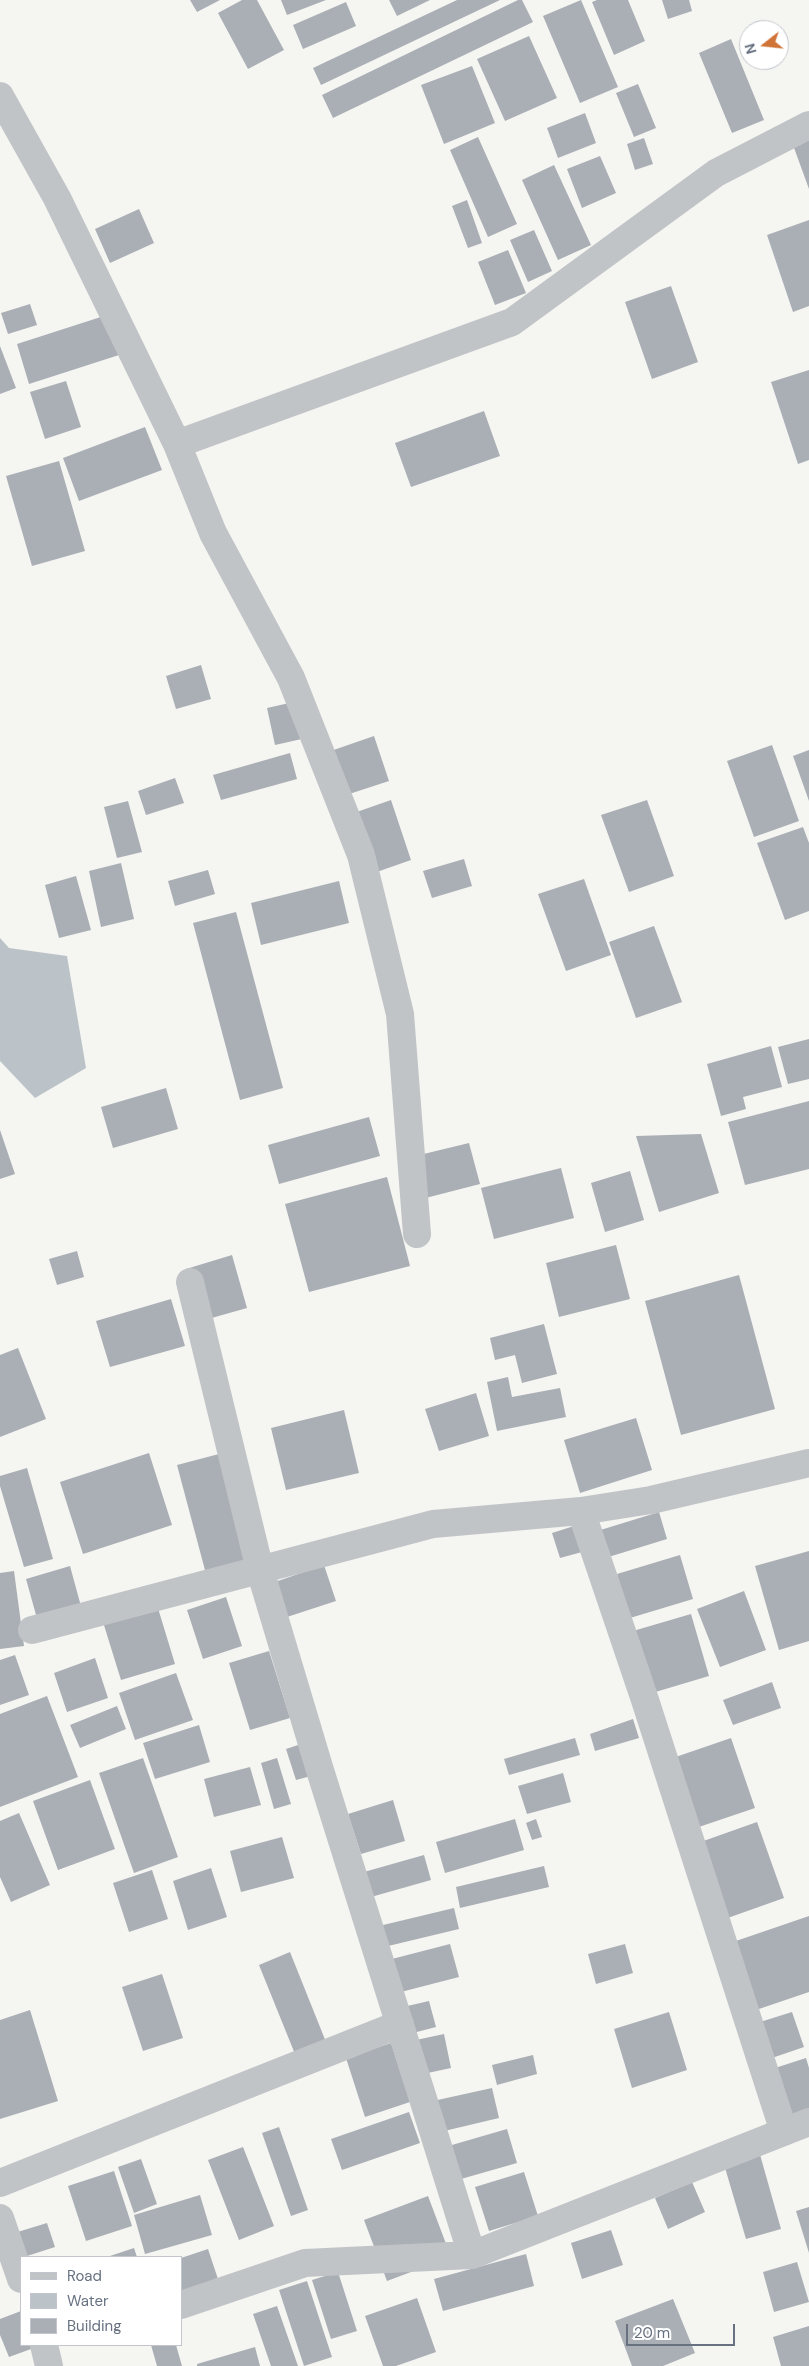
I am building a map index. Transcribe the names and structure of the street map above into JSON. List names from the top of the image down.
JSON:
{
  "legend": ["Road", "Water", "Building"],
  "scale_bar": "20 m",
  "north": "left"
}
